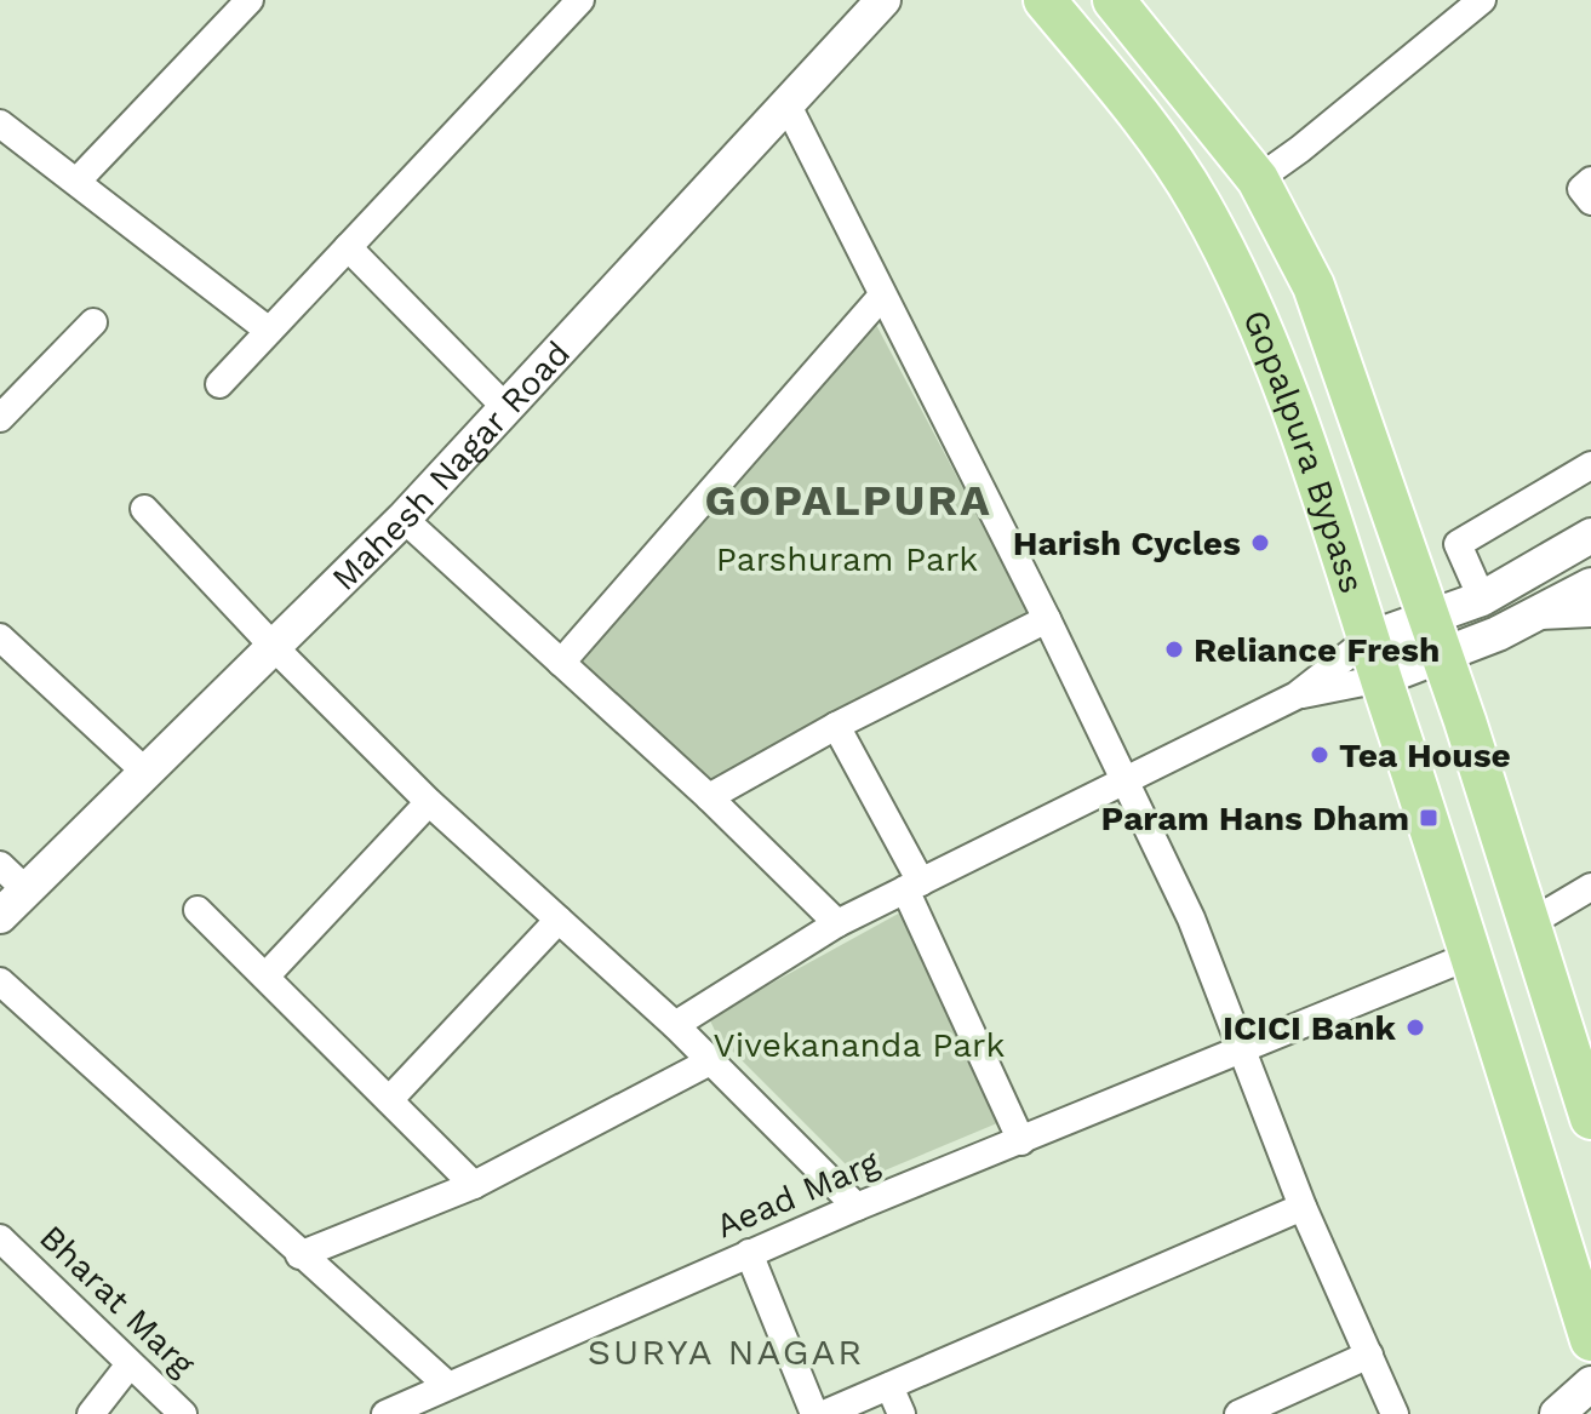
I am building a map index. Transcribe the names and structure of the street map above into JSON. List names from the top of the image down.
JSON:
{
  "streets": {
    "main road": ["Gopalpura Bypass"],
    "street": ["Mahesh Nagar Road", "Aead Marg", "Bharat Marg"]
  },
  "crossings": [
    ["Gopalpura Bypass", "Aead Marg"]
  ],
  "districts": ["GOPALPURA", "SURYA NAGAR"],
  "parks": ["Parshuram Park", "Vivekananda Park"],
  "places": {
    "other": [
      "Harish Cycles",
      "Reliance Fresh",
      "Tea House",
      "ICICI Bank"
    ],
    "transit": ["Param Hans Dham"]
  }
}
